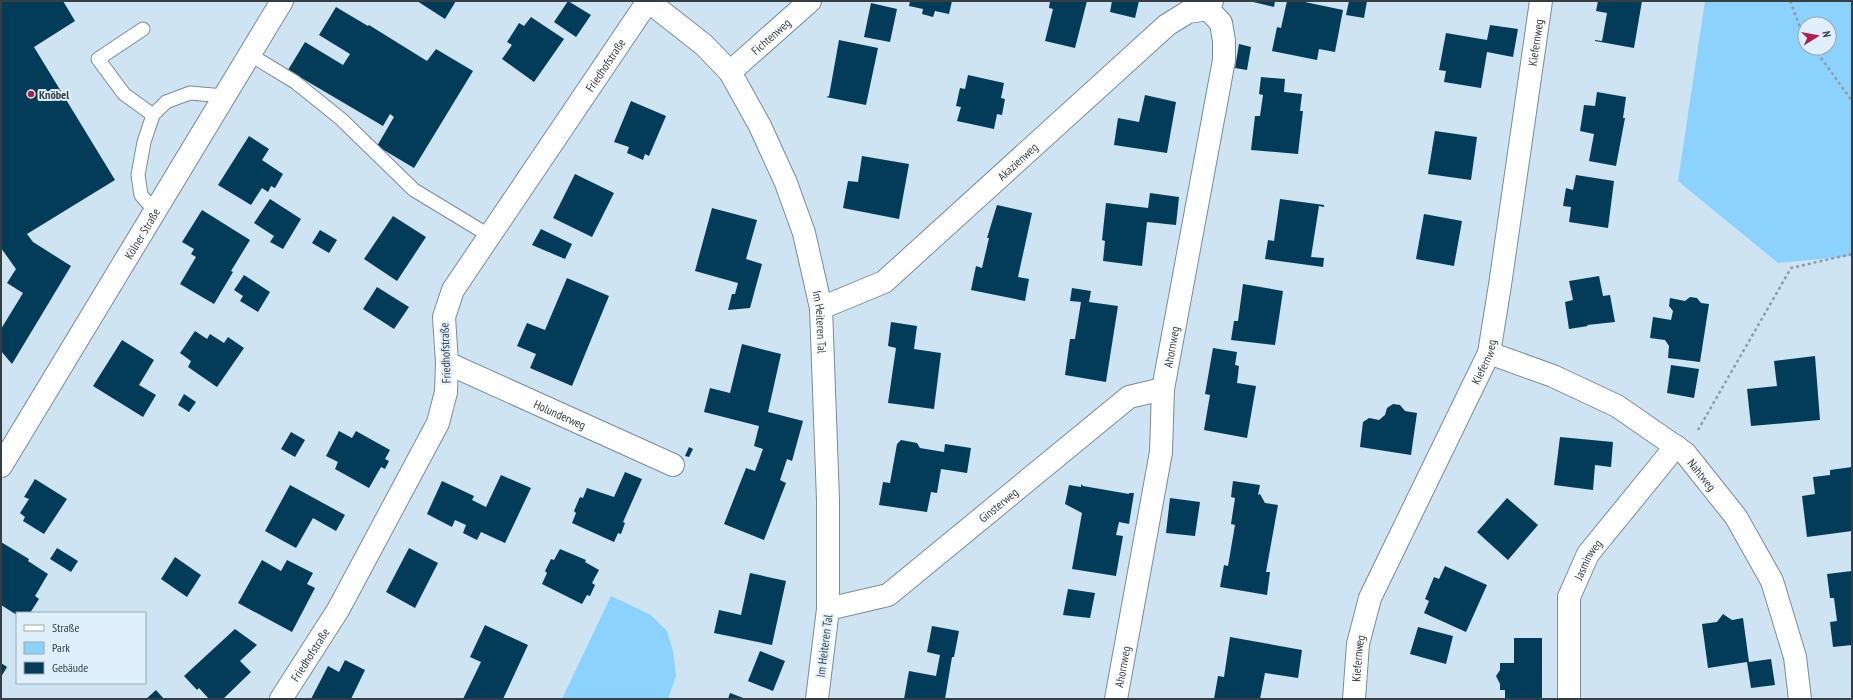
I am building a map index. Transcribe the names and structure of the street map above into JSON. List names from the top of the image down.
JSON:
{
  "streets": {
    "street": [
      "Fichtenweg",
      "Kiefernweg",
      "Friedhofstraße",
      "Akazienweg",
      "Kölner Straße",
      "Im Heiteren Tal",
      "Ahornweg",
      "Holunderweg",
      "Nahtweg",
      "Ginsterweg",
      "Jasminweg"
    ]
  },
  "crossings": [
    ["Fichtenweg", "Im Heiteren Tal"],
    ["Kiefernweg", "Nahtweg"],
    ["Friedhofstraße", "Im Heiteren Tal"],
    ["Friedhofstraße", "Holunderweg"],
    ["Akazienweg", "Im Heiteren Tal"],
    ["Akazienweg", "Ahornweg"],
    ["Im Heiteren Tal", "Ginsterweg"],
    ["Ahornweg", "Ginsterweg"],
    ["Nahtweg", "Jasminweg"]
  ],
  "places": ["Knöbel"],
  "legend": ["Straße", "Park", "Gebäude"],
  "north": "right"
}
